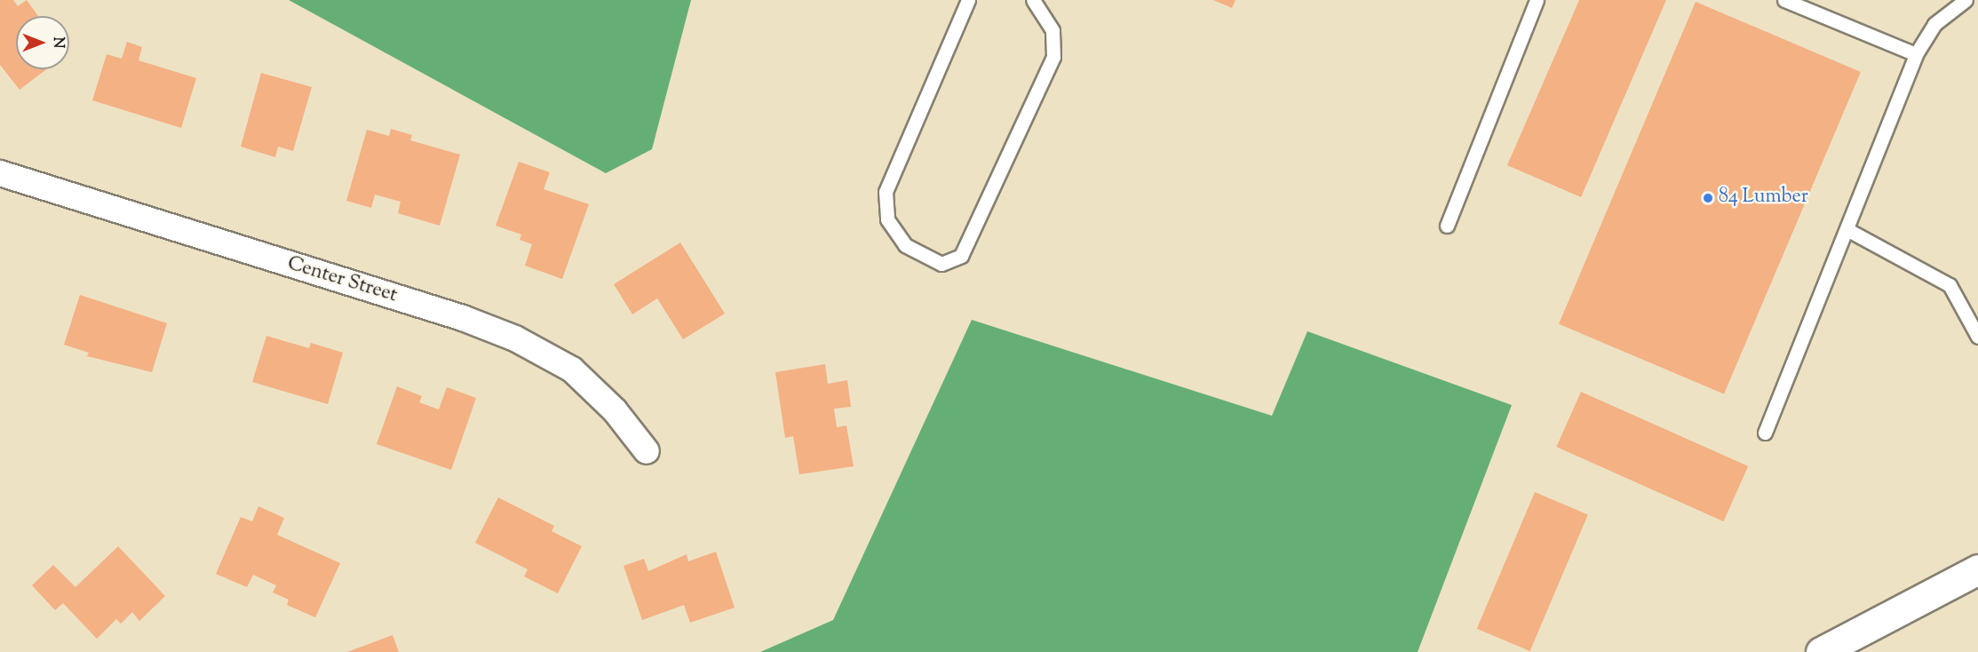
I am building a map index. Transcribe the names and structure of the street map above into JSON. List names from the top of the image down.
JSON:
{
  "streets": {
    "street": ["Center Street"]
  },
  "places": ["84 Lumber"],
  "north": "right"
}
